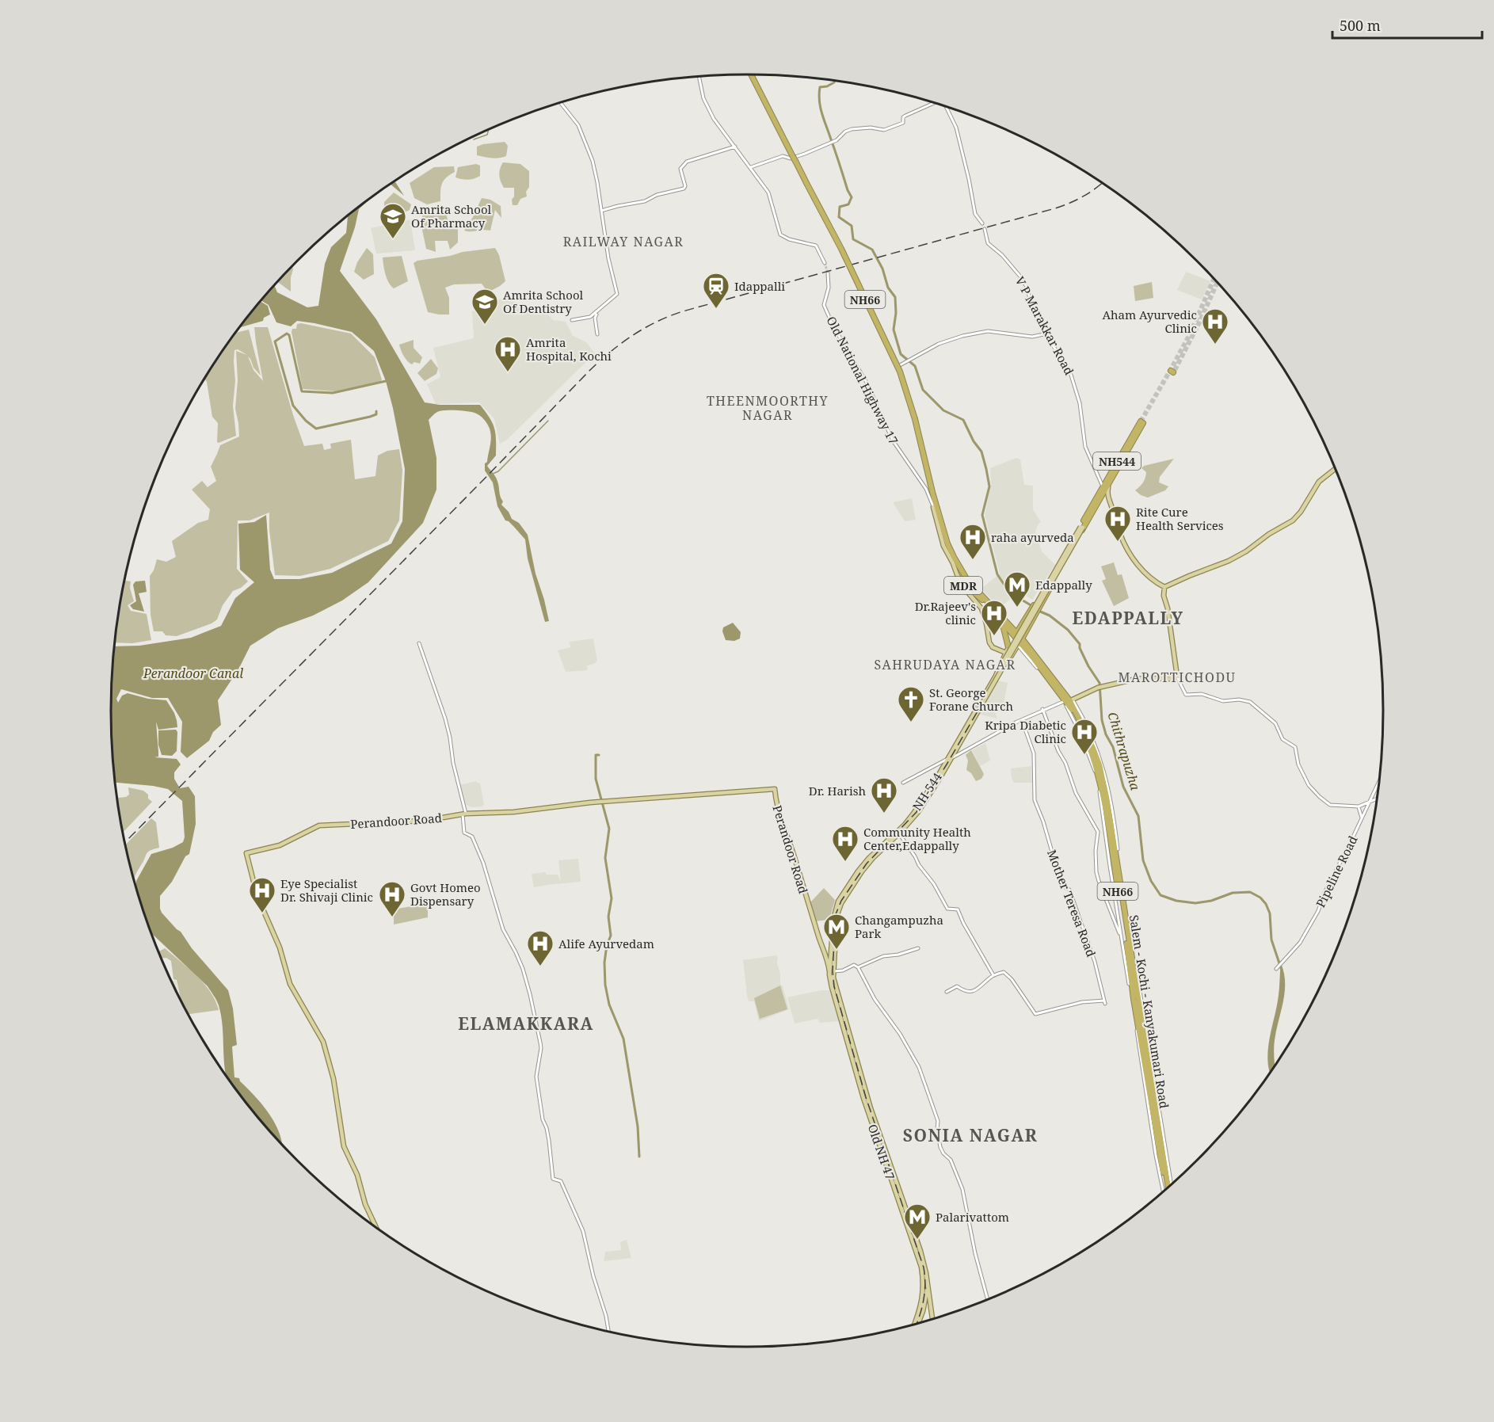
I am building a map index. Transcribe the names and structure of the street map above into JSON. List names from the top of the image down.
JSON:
{
  "streets": {
    "highway": ["NH66", "NH544", "Salem - Kochi - Kanyakumari Road"],
    "main road": [
      "MDR",
      "NH-544",
      "Perandoor Road",
      "Old NH 47"
    ],
    "street": [
      "V P Marakkar Road",
      "Old National Highway 17",
      "Pipeline Road",
      "Mother Teresa Road"
    ]
  },
  "crossings": [
    ["NH66", "Old National Highway 17"],
    ["NH66", "NH544"],
    ["NH66", "MDR"],
    ["NH66", "Salem - Kochi - Kanyakumari Road"],
    ["V P Marakkar Road", "NH544"],
    ["NH544", "Salem - Kochi - Kanyakumari Road"],
    ["NH-544", "Perandoor Road"],
    ["NH-544", "Old NH 47"],
    ["Perandoor Road", "Old NH 47"]
  ],
  "districts": [
    "RAILWAY NAGAR",
    "THEENMOORTHY NAGAR",
    "EDAPPALLY",
    "SAHRUDAYA NAGAR",
    "MAROTTICHODU",
    "ELAMAKKARA",
    "SONIA NAGAR"
  ],
  "water": ["Perandoor Canal", "Chithrapuzha"],
  "places": {
    "school or university": ["Amrita School Of Pharmacy", "Amrita School Of Dentistry"],
    "station": ["Idappalli"],
    "hospital": [
      "Aham Ayurvedic Clinic",
      "Amrita Hospital, Kochi",
      "Rite Cure Health Services",
      "raha ayurveda",
      "Dr.Rajeev's clinic",
      "Kripa Diabetic Clinic",
      "Dr. Harish",
      "Community Health Center,Edappally",
      "Eye Specialist Dr. Shivaji Clinic",
      "Govt Homeo Dispensary",
      "Alife Ayurvedam"
    ],
    "metro station": ["Edappally", "Changampuzha Park", "Palarivattom"],
    "church": ["St. George Forane Church"]
  },
  "scale_bar": "500 m"
}
